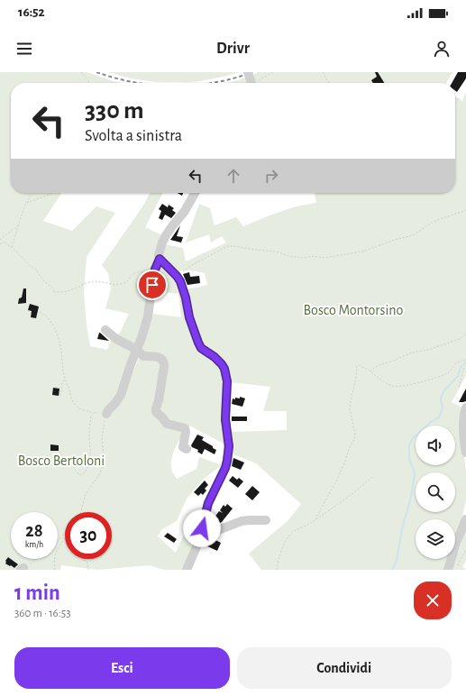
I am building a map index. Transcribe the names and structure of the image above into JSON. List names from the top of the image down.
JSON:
{
  "parks": ["Bosco Montorsino", "Bosco Bertoloni"],
  "page": {
    "status": "16:52",
    "header": "Drivr",
    "turn": ["330 m", "Svolta a sinistra"],
    "speed": "28 km/h",
    "limit": "30",
    "heading": ["1 min", "360 m · 16:53"],
    "buttons": ["Esci", "Condividi"]
  }
}
